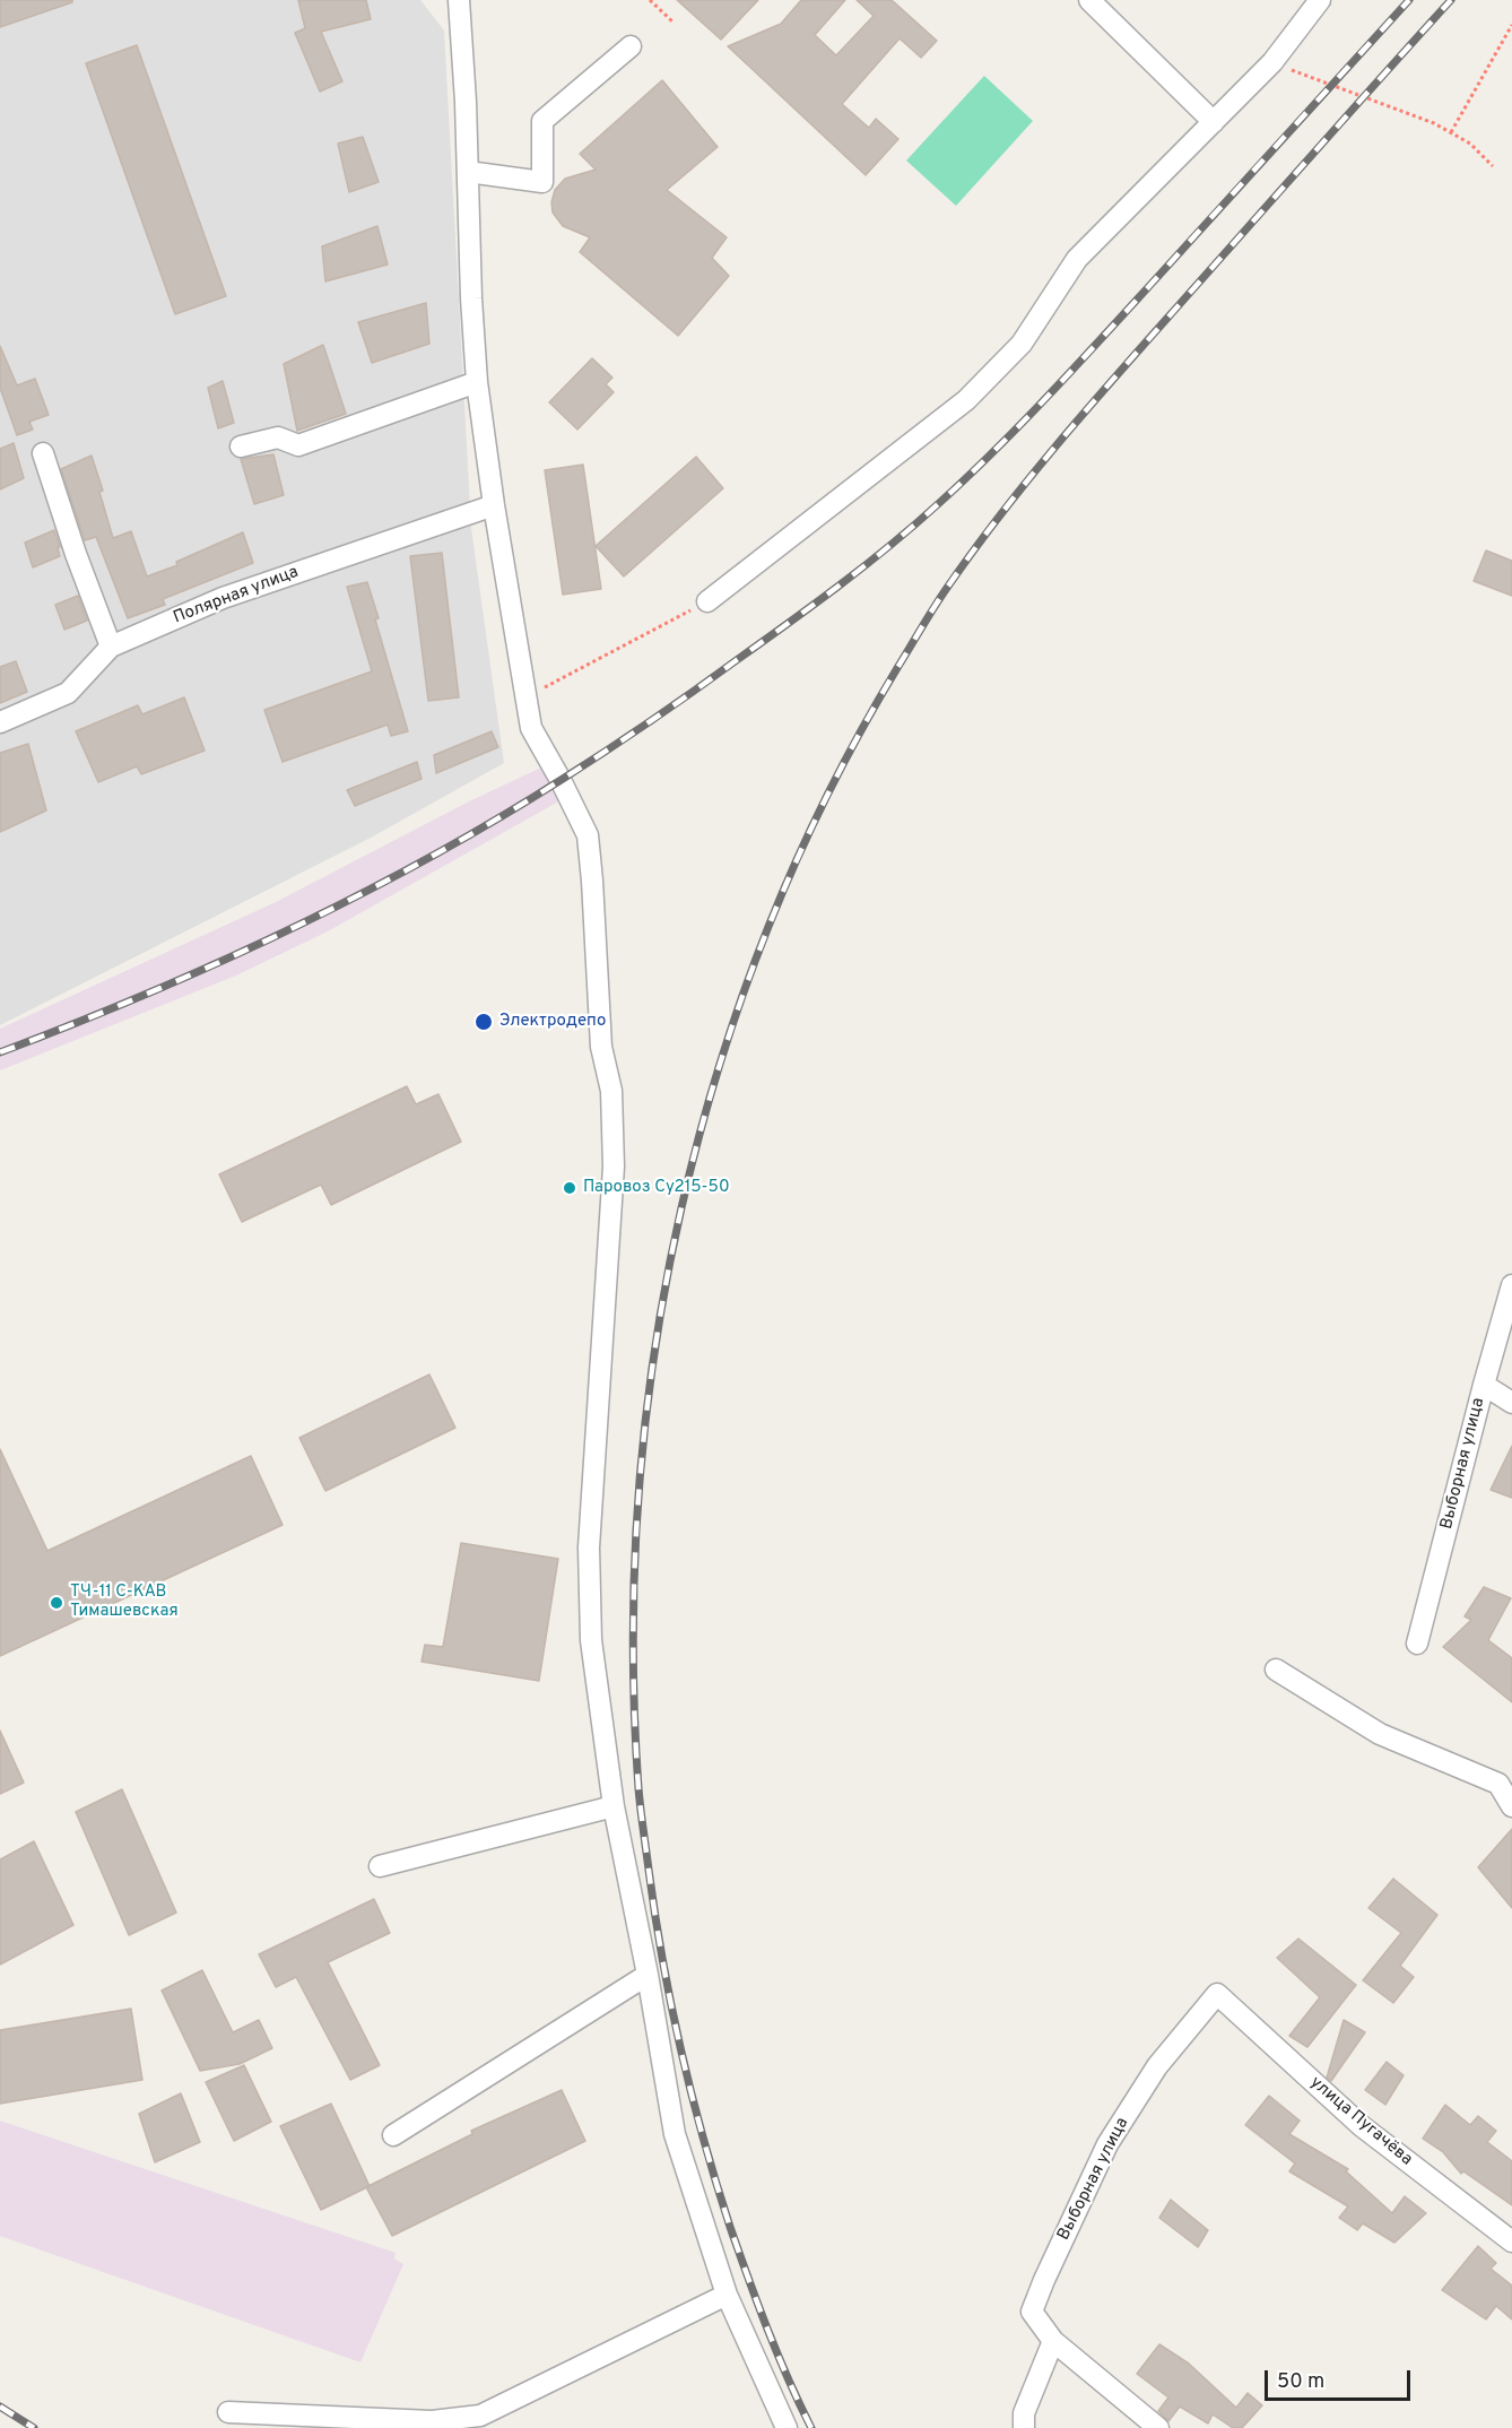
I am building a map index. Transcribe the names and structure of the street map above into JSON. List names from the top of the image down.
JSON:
{
  "streets": {
    "street": ["Полярная улица", "Выборная улица", "улица Пугачёва"]
  },
  "crossings": [
    ["Выборная улица", "улица Пугачёва"]
  ],
  "places": ["Электродепо", "Паровоз Су215-50", "ТЧ-11 С-КАВ Тимашевская"],
  "scale_bar": "50 m"
}
